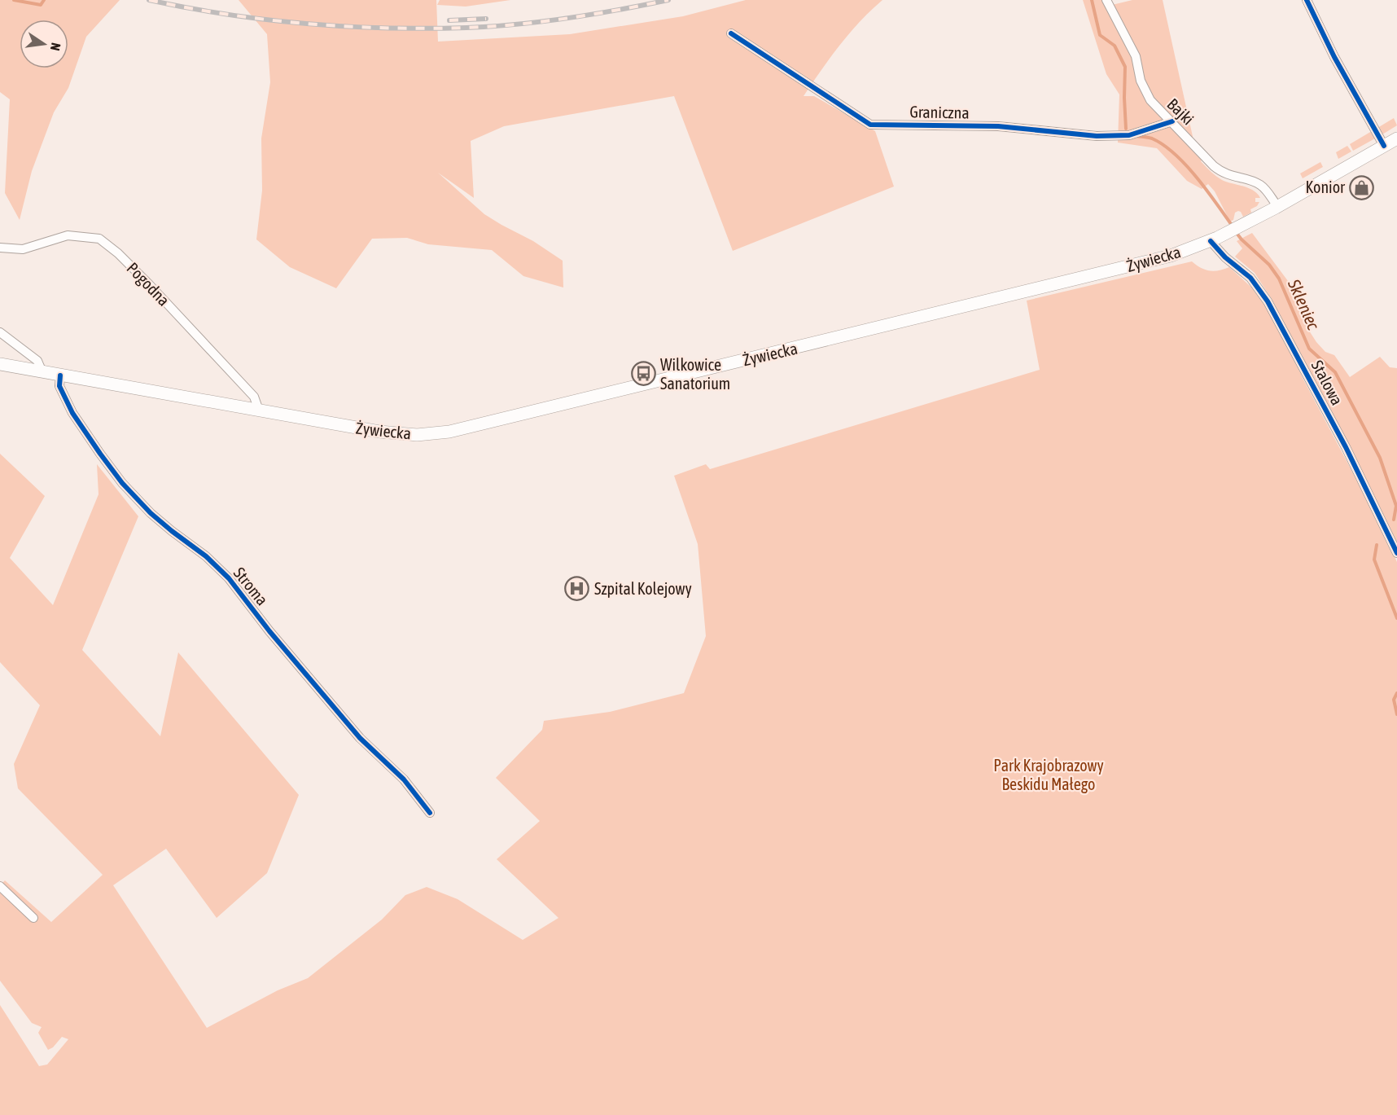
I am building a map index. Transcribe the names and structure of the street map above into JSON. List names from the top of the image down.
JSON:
{
  "streets": {
    "main road": ["Żywiecka"],
    "street": [
      "Bajki",
      "Graniczna",
      "Pogodna",
      "Stalowa",
      "Stroma"
    ]
  },
  "crossings": [
    ["Bajki", "Graniczna"],
    ["Bajki", "Żywiecka"],
    ["Żywiecka", "Pogodna"],
    ["Żywiecka", "Stalowa"],
    ["Żywiecka", "Stroma"]
  ],
  "water": ["Skleniec"],
  "parks": ["Park Krajobrazowy Beskidu Małego"],
  "places": {
    "shop": ["Konior"],
    "bus stop": ["Wilkowice Sanatorium"],
    "hospital": ["Szpital Kolejowy"]
  },
  "north": "right"
}
